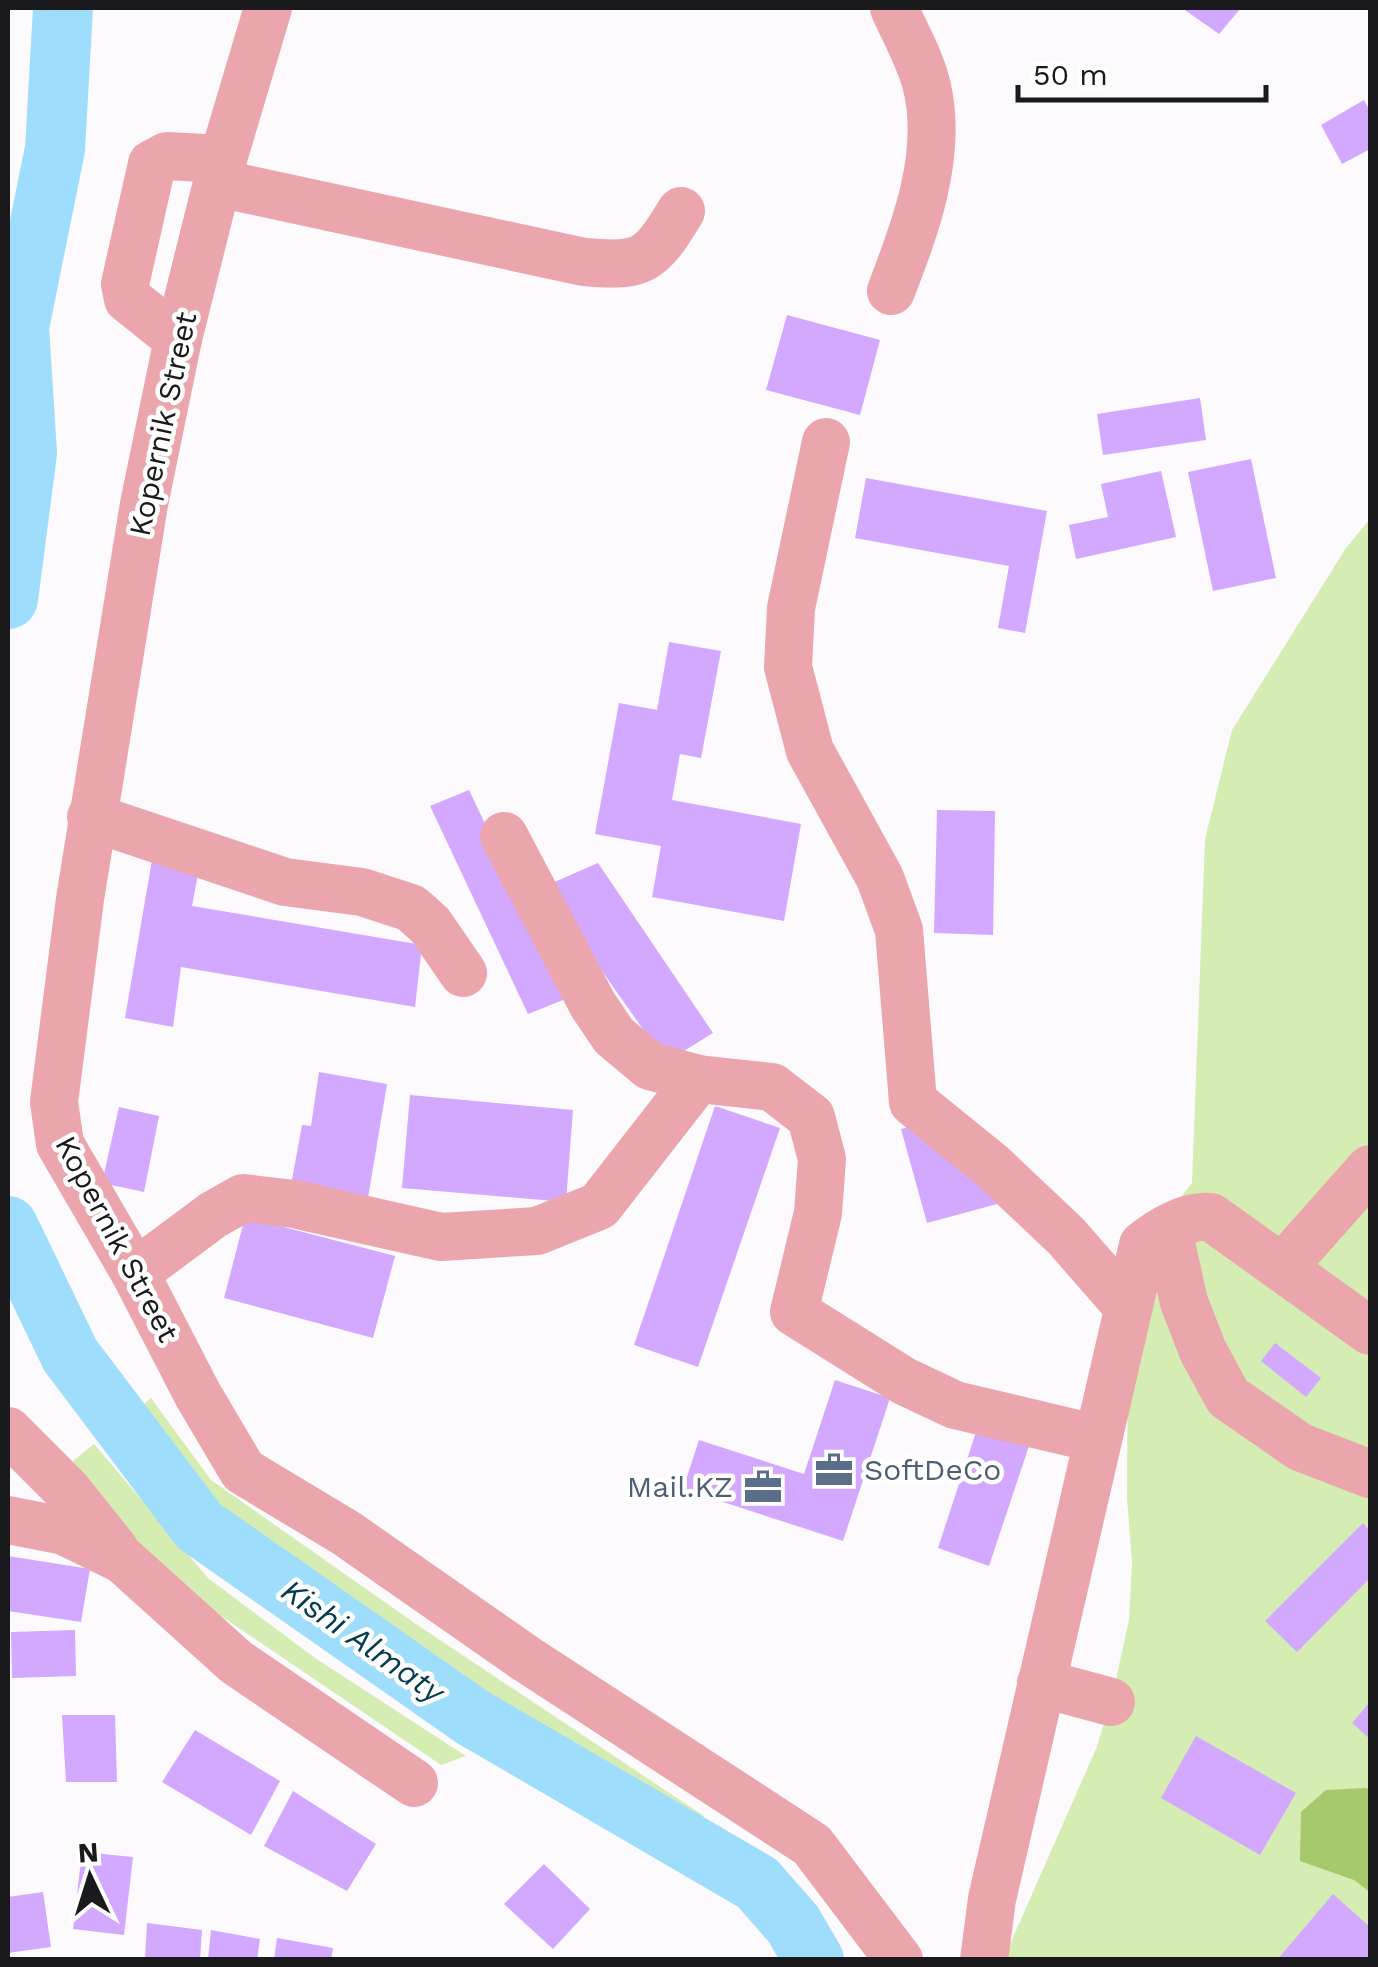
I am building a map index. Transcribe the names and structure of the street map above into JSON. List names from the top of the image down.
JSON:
{
  "streets": {
    "street": ["Kopernik Street"]
  },
  "water": ["Kіshі Almaty"],
  "places": {
    "office": ["SoftDeCo", "Mail.KZ"]
  },
  "scale_bar": "50 m",
  "north": "top"
}
